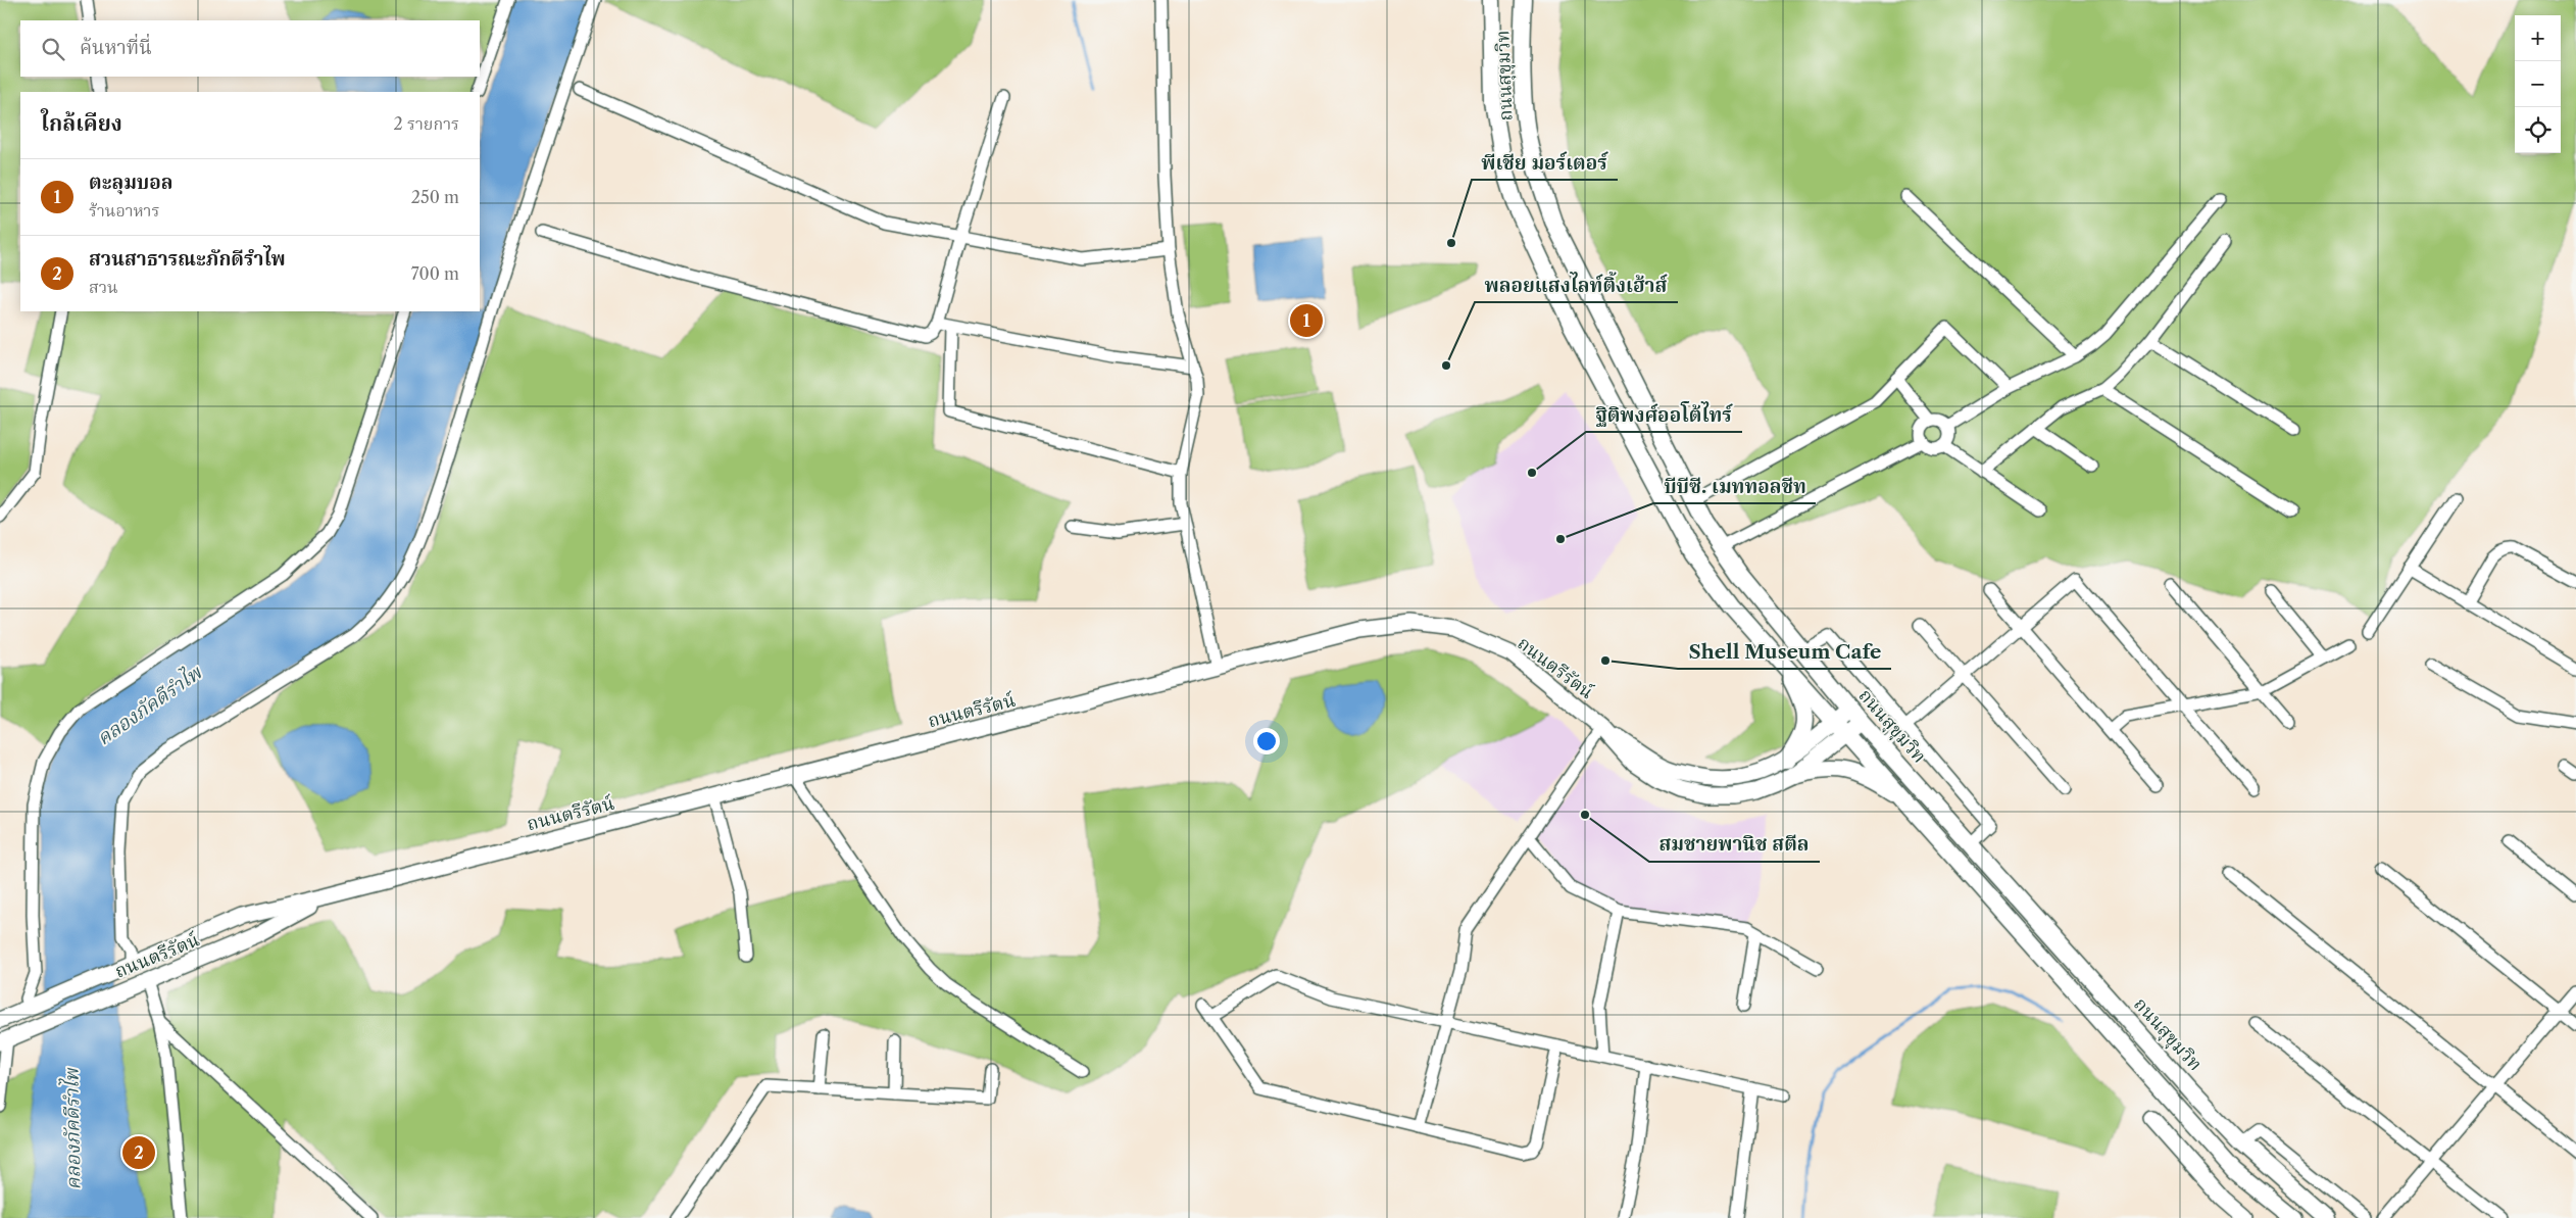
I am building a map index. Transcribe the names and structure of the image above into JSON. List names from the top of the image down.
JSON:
{
  "streets": {
    "highway": ["ถนนสุขุมวิท"],
    "main road": ["ถนนตรีรัตน์"]
  },
  "crossings": [
    ["ถนนสุขุมวิท", "ถนนตรีรัตน์"]
  ],
  "water": ["คลองภัคดีรำไพ"],
  "places": [
    "พีเชีย มอร์เตอร์",
    "พลอยแสงไลท์ติ้งเฮ้าส์",
    "ฐิติพงศ์ออโต้ไทร์",
    "บีบีซี. เมททอลชีท",
    "Shell Museum Cafe",
    "สมชายพานิช สตีล"
  ],
  "page": {
    "map_buttons": ["+", "−"],
    "search": "ค้นหาที่นี่",
    "heading": ["ใกล้เคียง", "2 รายการ"],
    "list": [
      {
        "mark": "1",
        "name": "ตะลุมบอล",
        "note": "ร้านอาหาร",
        "value": "250 m"
      },
      {
        "mark": "2",
        "name": "สวนสาธารณะภักดีรำไพ",
        "note": "สวน",
        "value": "700 m"
      }
    ],
    "pins": ["1", "2"]
  }
}
